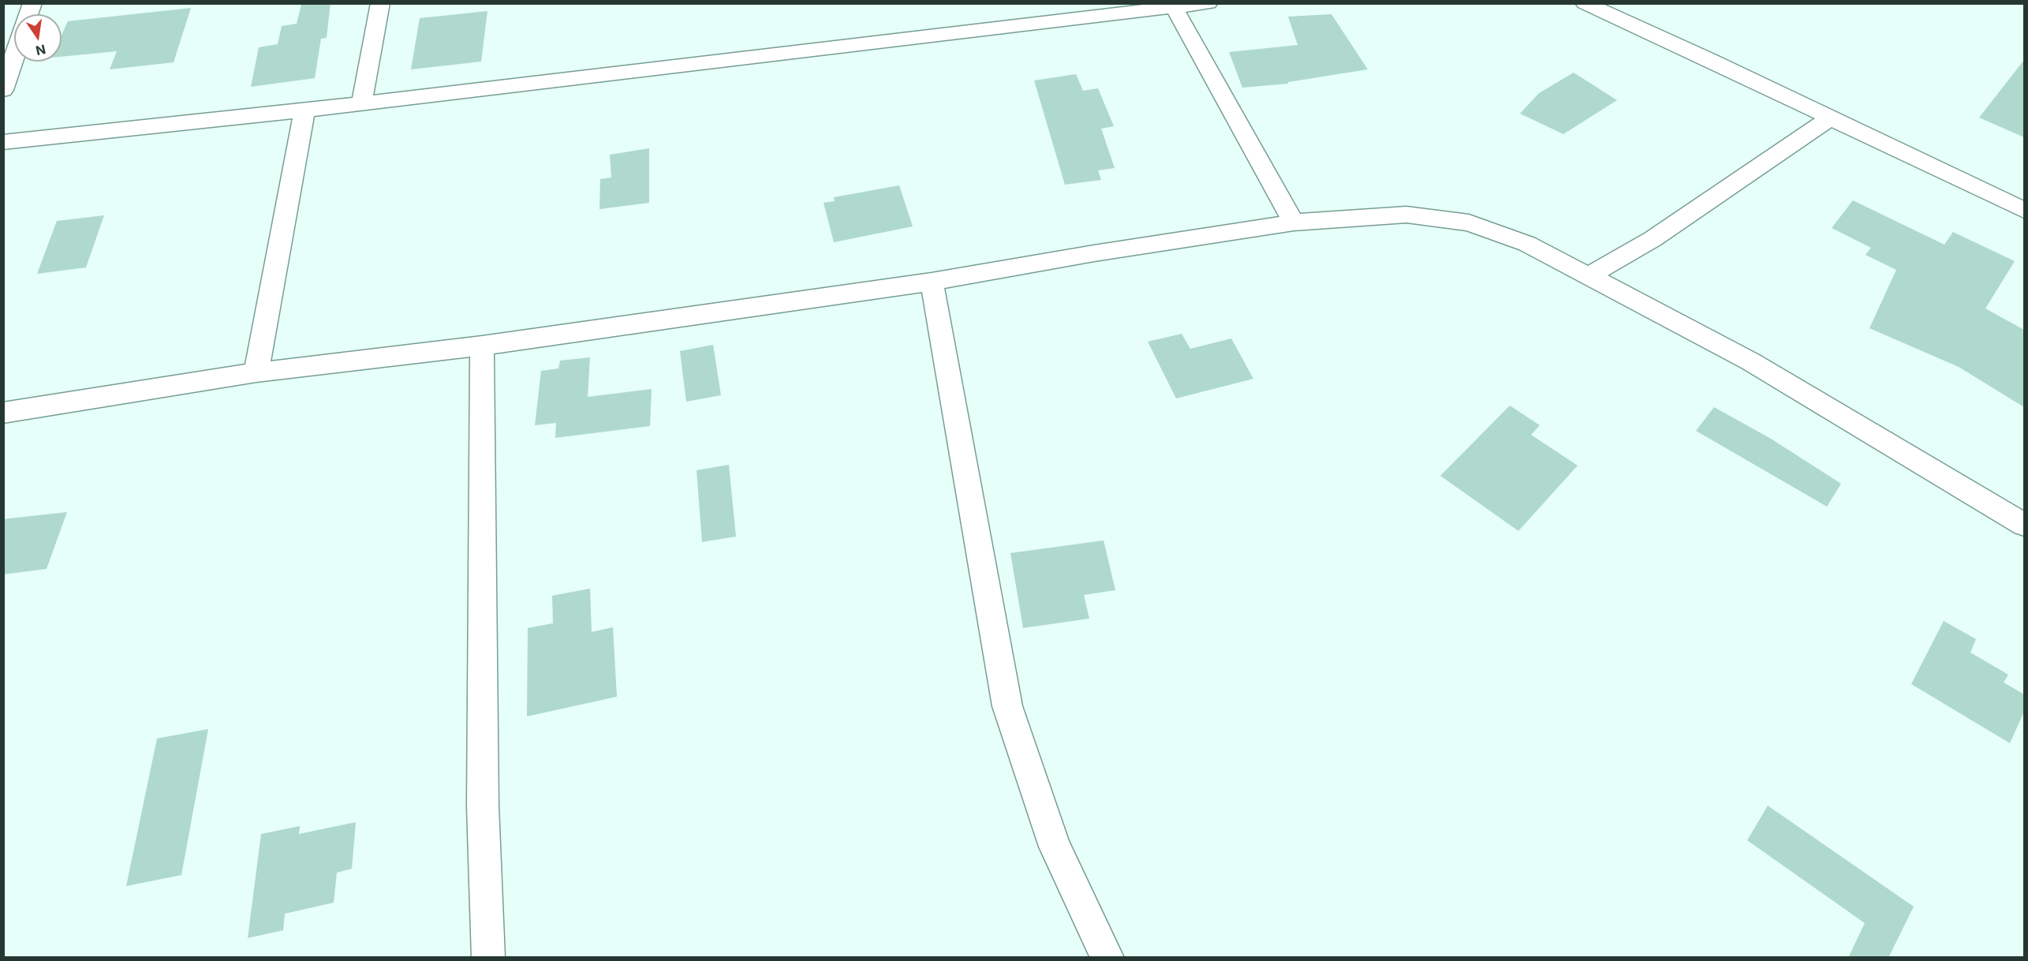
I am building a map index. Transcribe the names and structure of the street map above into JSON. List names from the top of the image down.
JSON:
{
  "north": "bottom"
}
